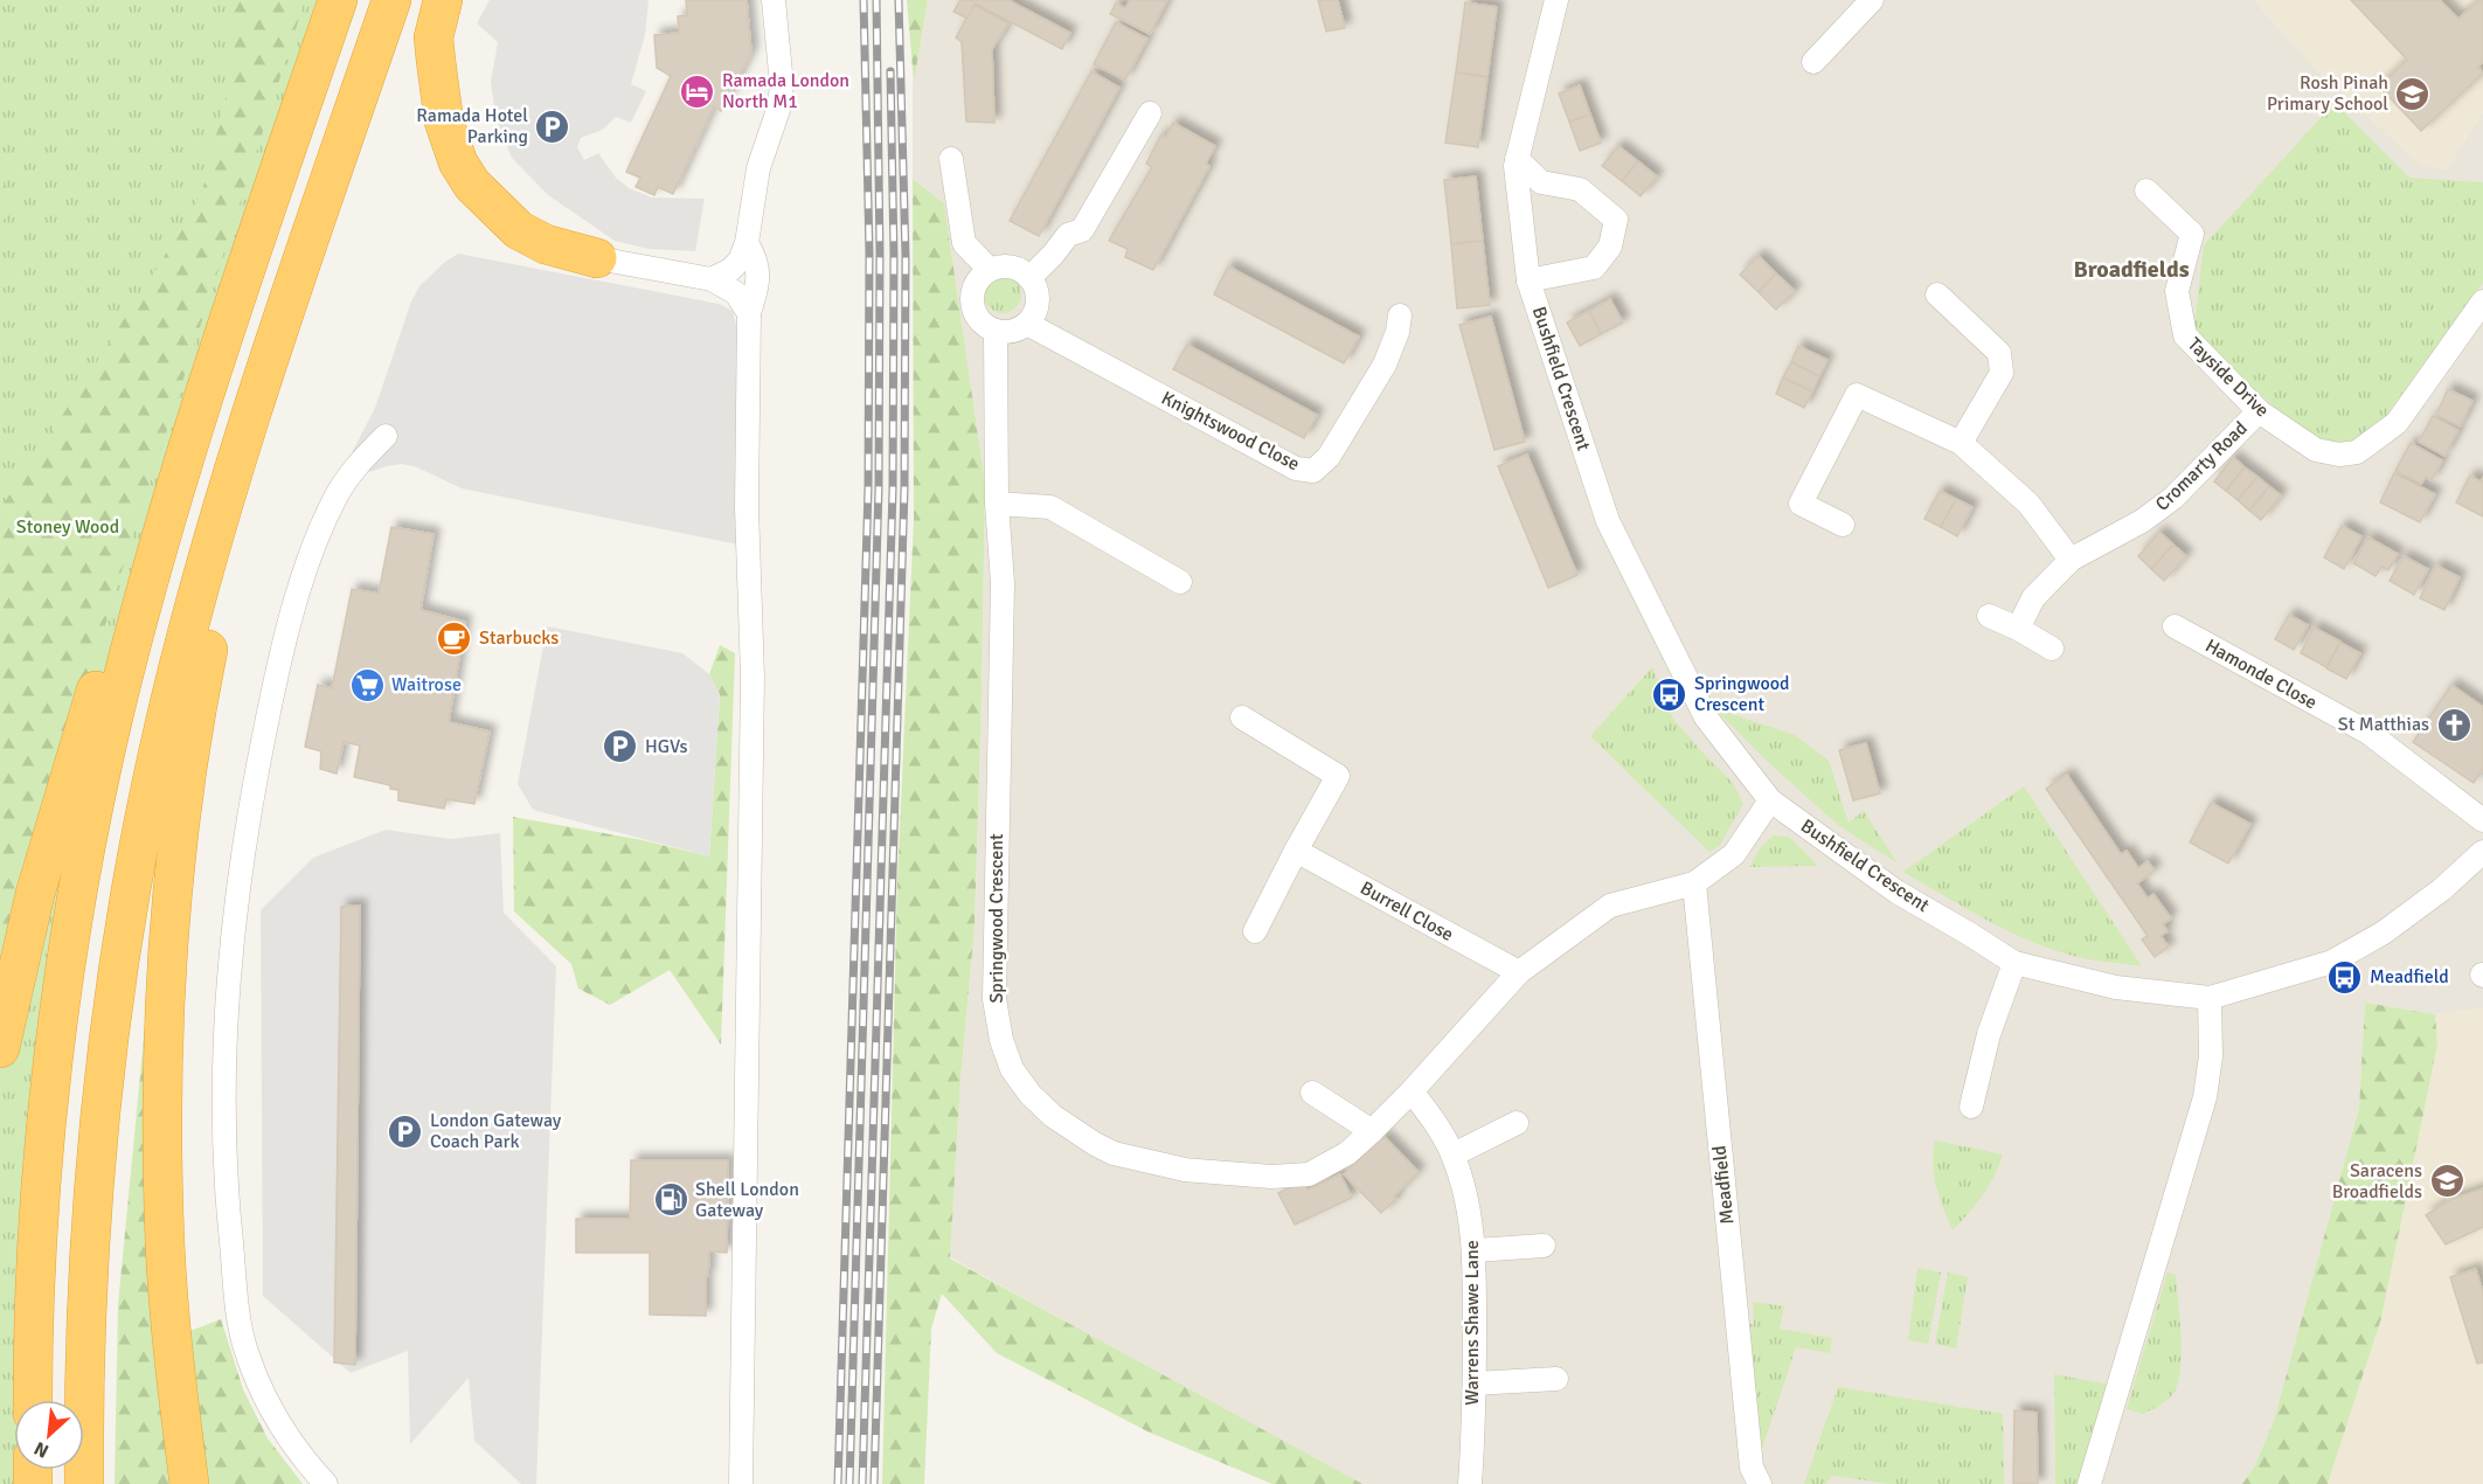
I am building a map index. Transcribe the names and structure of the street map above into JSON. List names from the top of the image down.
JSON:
{
  "streets": {
    "street": [
      "Tayside Drive",
      "Bushfield Crescent",
      "Knightswood Close",
      "Cromarty Road",
      "Hamonde Close",
      "Burrell Close",
      "Springwood Crescent",
      "Meadfield",
      "Warrens Shawe Lane"
    ]
  },
  "crossings": [
    ["Tayside Drive", "Cromarty Road"],
    ["Bushfield Crescent", "Springwood Crescent"],
    ["Knightswood Close", "Springwood Crescent"],
    ["Burrell Close", "Springwood Crescent"],
    ["Springwood Crescent", "Meadfield"],
    ["Springwood Crescent", "Warrens Shawe Lane"]
  ],
  "districts": ["Broadfields"],
  "parks": ["Stoney Wood"],
  "places": {
    "hotel": ["Ramada London North M1"],
    "school or university": ["Rosh Pinah Primary School", "Saracens Broadfields"],
    "parking": ["Ramada Hotel Parking", "HGVs", "London Gateway Coach Park"],
    "cafe": ["Starbucks"],
    "supermarket": ["Waitrose"],
    "bus stop": ["Springwood Crescent", "Meadfield"],
    "church": ["St Matthias"],
    "fuel station": ["Shell London Gateway"]
  },
  "north": "bottom left"
}
